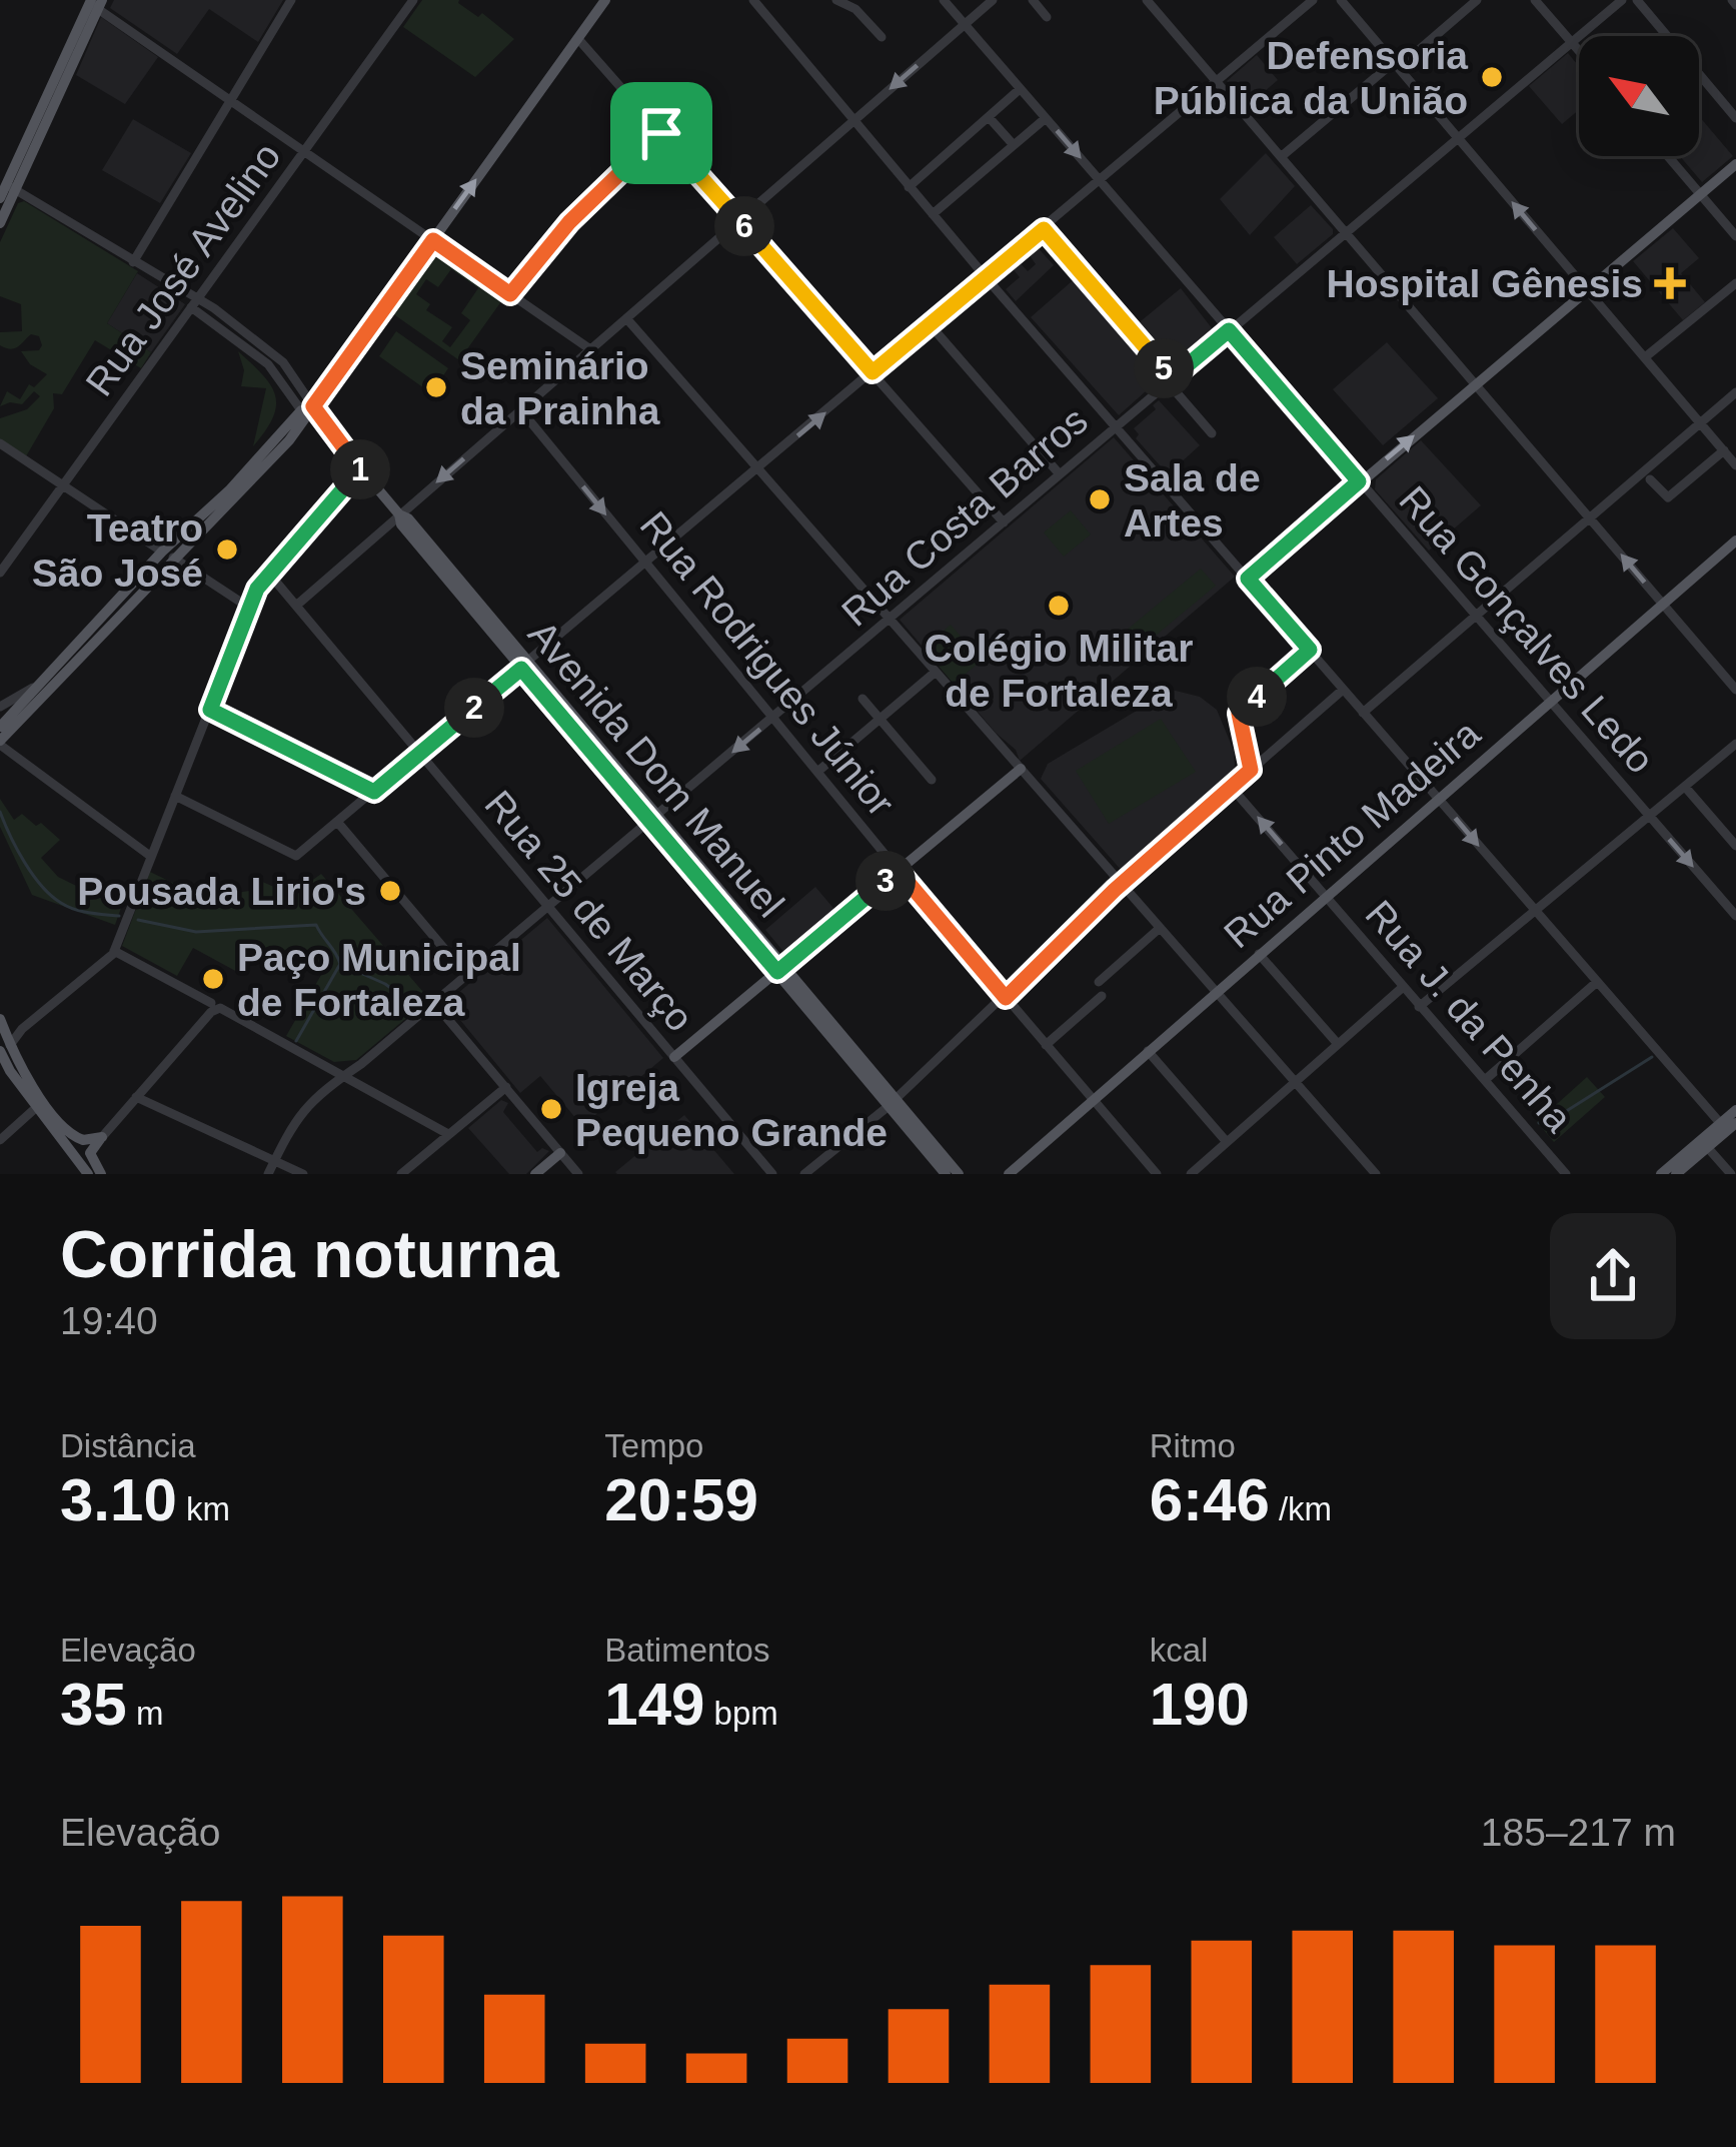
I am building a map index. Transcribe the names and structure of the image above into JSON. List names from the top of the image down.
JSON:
{
  "streets": {
    "main road": ["Avenida Dom Manuel", "Rua Pinto Madeira"],
    "street": [
      "Rua José Avelino",
      "Rua Costa Barros",
      "Rua Gonçalves Ledo",
      "Rua Rodrigues Júnior",
      "Rua 25 de Março",
      "Rua J. da Penha"
    ]
  },
  "crossings": [
    ["Rua Costa Barros", "Rua Gonçalves Ledo"],
    ["Rua Costa Barros", "Rua Rodrigues Júnior"],
    ["Rua Costa Barros", "Avenida Dom Manuel"],
    ["Rua Costa Barros", "Rua 25 de Março"],
    ["Rua Gonçalves Ledo", "Rua Pinto Madeira"],
    ["Rua Rodrigues Júnior", "Rua Pinto Madeira"],
    ["Rua Pinto Madeira", "Rua J. da Penha"]
  ],
  "places": {
    "other": [
      "Defensoria Pública da União",
      "Seminário da Prainha",
      "Sala de Artes",
      "Teatro São José",
      "Colégio Militar de Fortaleza",
      "Pousada Lirio's",
      "Paço Municipal de Fortaleza",
      "Igreja Pequeno Grande"
    ],
    "health": ["Hospital Gênesis"]
  },
  "north": "top left",
  "page": {
    "pins": [
      "6",
      "5",
      "1",
      "4",
      "2",
      "3"
    ],
    "heading": ["Corrida noturna", "19:40"],
    "stats": [
      ["Distância", "3.10 km"],
      ["Tempo", "20:59"],
      ["Ritmo", "6:46 /km"],
      ["Elevação", "35 m"],
      ["Batimentos", "149 bpm"],
      ["kcal", "190"]
    ],
    "chart": ["Elevação", "185–217 m"]
  }
}
